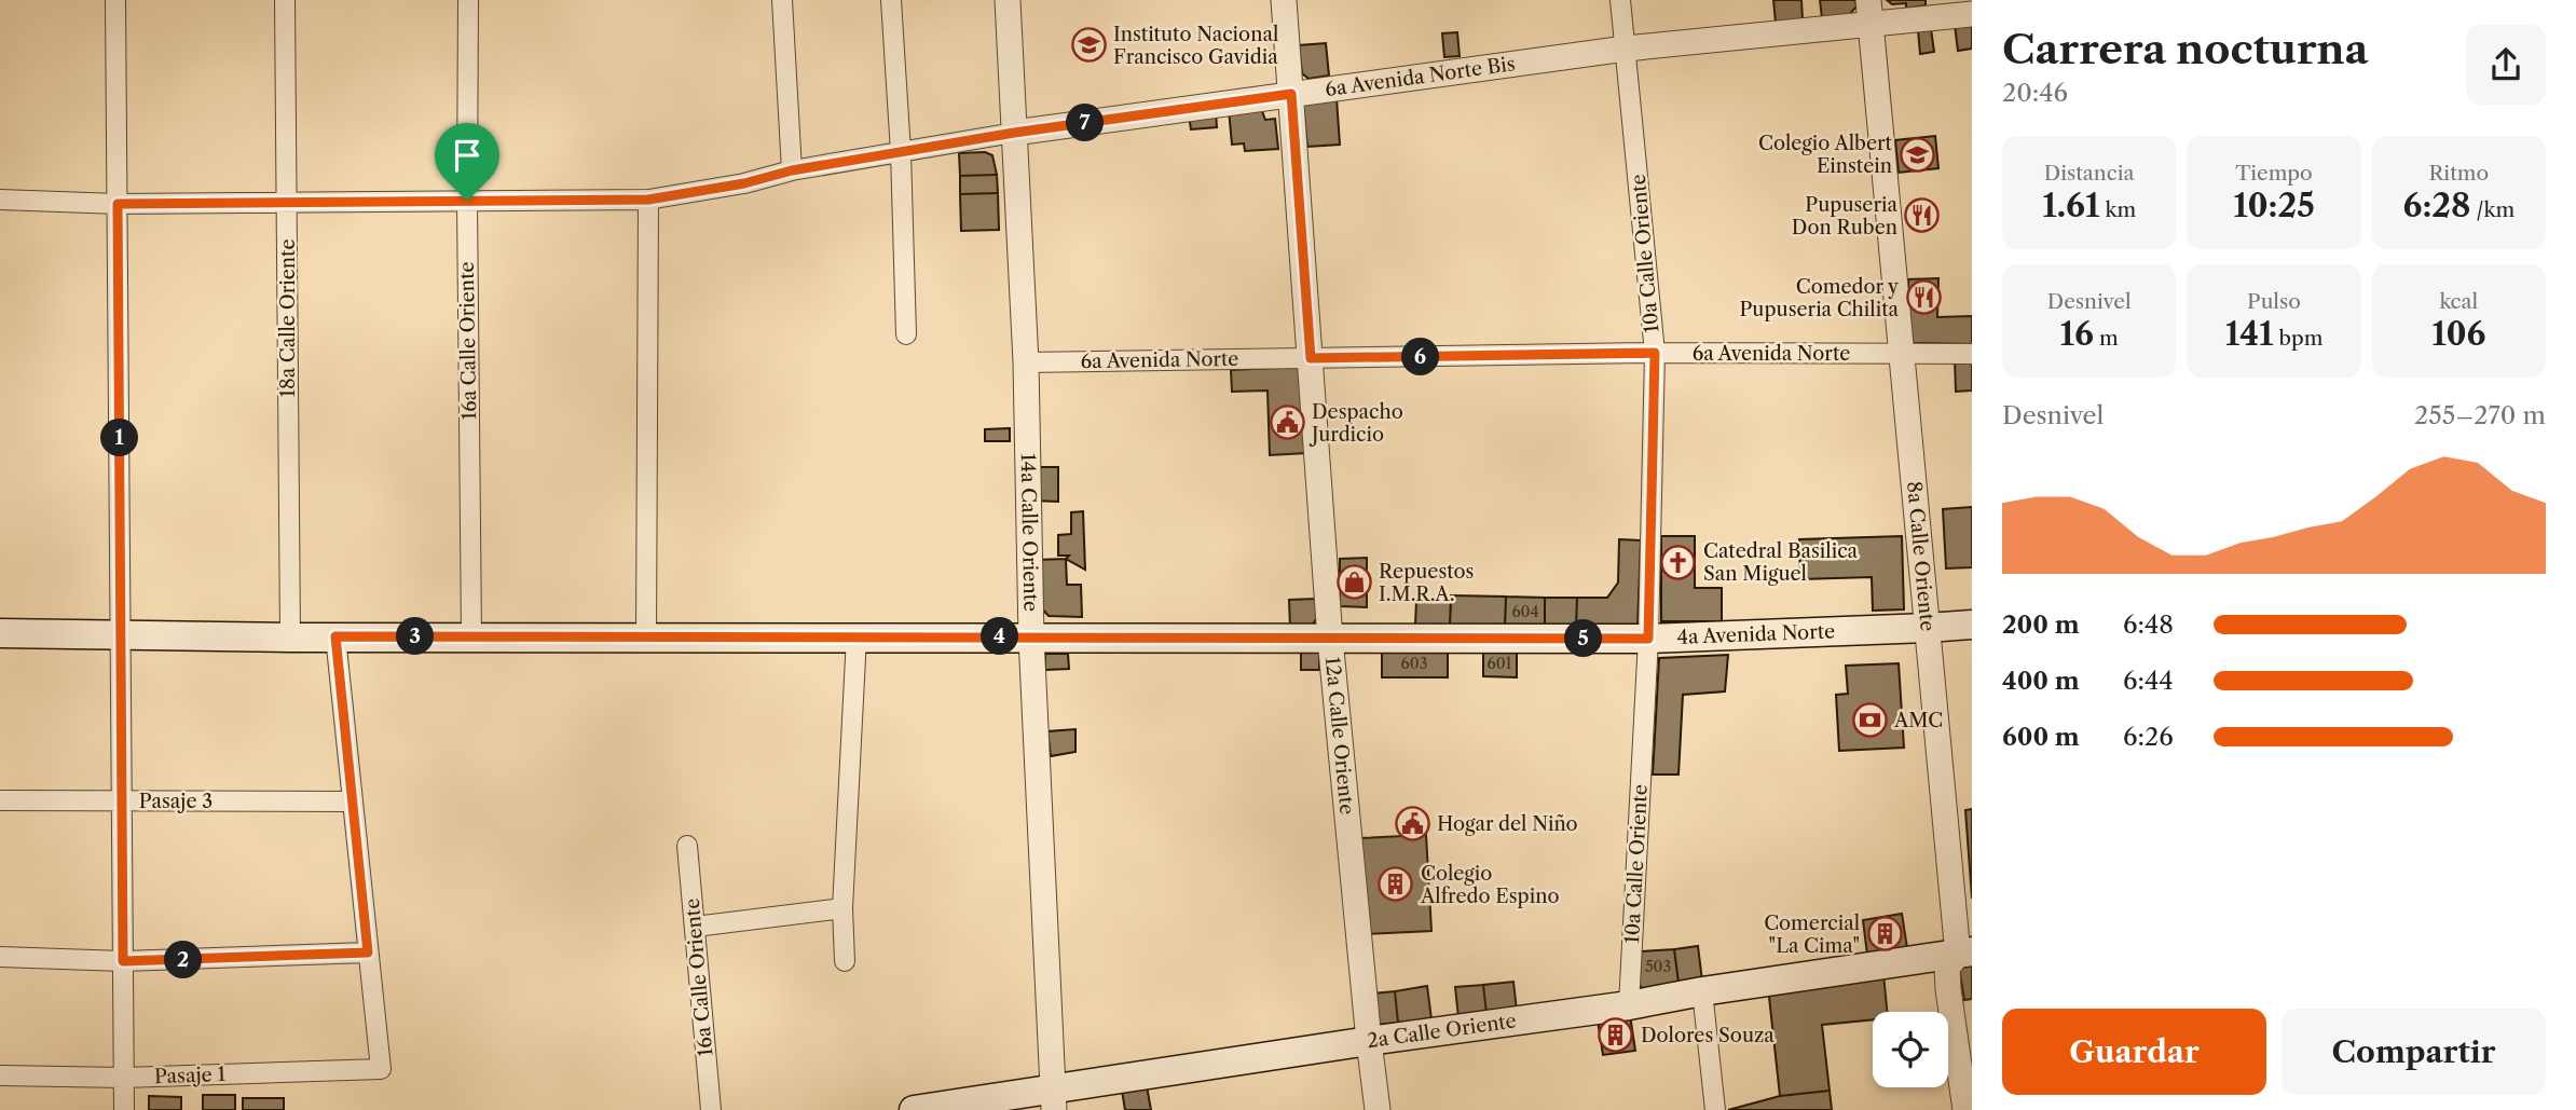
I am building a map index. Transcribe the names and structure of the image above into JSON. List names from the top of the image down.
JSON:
{
  "streets": {
    "main road": ["4a Avenida Norte", "2a Calle Oriente"],
    "street": [
      "6a Avenida Norte Bis",
      "10a Calle Oriente",
      "18a Calle Oriente",
      "16a Calle Oriente",
      "6a Avenida Norte",
      "14a Calle Oriente",
      "8a Calle Oriente",
      "12a Calle Oriente",
      "Pasaje 3",
      "Pasaje 1"
    ]
  },
  "crossings": [
    ["6a Avenida Norte Bis", "10a Calle Oriente"],
    ["6a Avenida Norte Bis", "14a Calle Oriente"],
    ["6a Avenida Norte Bis", "8a Calle Oriente"],
    ["6a Avenida Norte Bis", "12a Calle Oriente"],
    ["10a Calle Oriente", "6a Avenida Norte"],
    ["10a Calle Oriente", "4a Avenida Norte"],
    ["10a Calle Oriente", "2a Calle Oriente"],
    ["18a Calle Oriente", "4a Avenida Norte"],
    ["16a Calle Oriente", "4a Avenida Norte"],
    ["6a Avenida Norte", "14a Calle Oriente"],
    ["6a Avenida Norte", "8a Calle Oriente"],
    ["6a Avenida Norte", "12a Calle Oriente"],
    ["14a Calle Oriente", "4a Avenida Norte"],
    ["14a Calle Oriente", "2a Calle Oriente"],
    ["8a Calle Oriente", "4a Avenida Norte"],
    ["8a Calle Oriente", "2a Calle Oriente"],
    ["4a Avenida Norte", "12a Calle Oriente"],
    ["12a Calle Oriente", "2a Calle Oriente"]
  ],
  "places": {
    "school or university": ["Instituto Nacional Francisco Gavidia", "Colegio Albert Einstein"],
    "restaurant": ["Pupuseria Don Ruben", "Comedor y Pupuseria Chilita"],
    "public building": ["Despacho Jurdicio", "Hogar del Niño"],
    "church": ["Catedral Basilica San Miguel"],
    "shop": ["Repuestos I.M.R.A."],
    "bank": ["AMC"],
    "building": ["Colegio Alfredo Espino", "Comercial \"La Cima\"", "Dolores Souza"]
  },
  "house_numbers": [
    "604",
    "603",
    "601",
    "503"
  ],
  "page": {
    "heading": ["Carrera nocturna", "20:46"],
    "pins": [
      "7",
      "6",
      "1",
      "3",
      "4",
      "5",
      "2"
    ],
    "stats": [
      ["Distancia", "1.61 km"],
      ["Tiempo", "10:25"],
      ["Ritmo", "6:28 /km"],
      ["Desnivel", "16 m"],
      ["Pulso", "141 bpm"],
      ["kcal", "106"]
    ],
    "chart": ["Desnivel", "255–270 m"],
    "list": [
      {
        "name": "200 m",
        "note": "6:48"
      },
      {
        "name": "400 m",
        "note": "6:44"
      },
      {
        "name": "600 m",
        "note": "6:26"
      }
    ],
    "buttons": ["Guardar", "Compartir"]
  }
}
